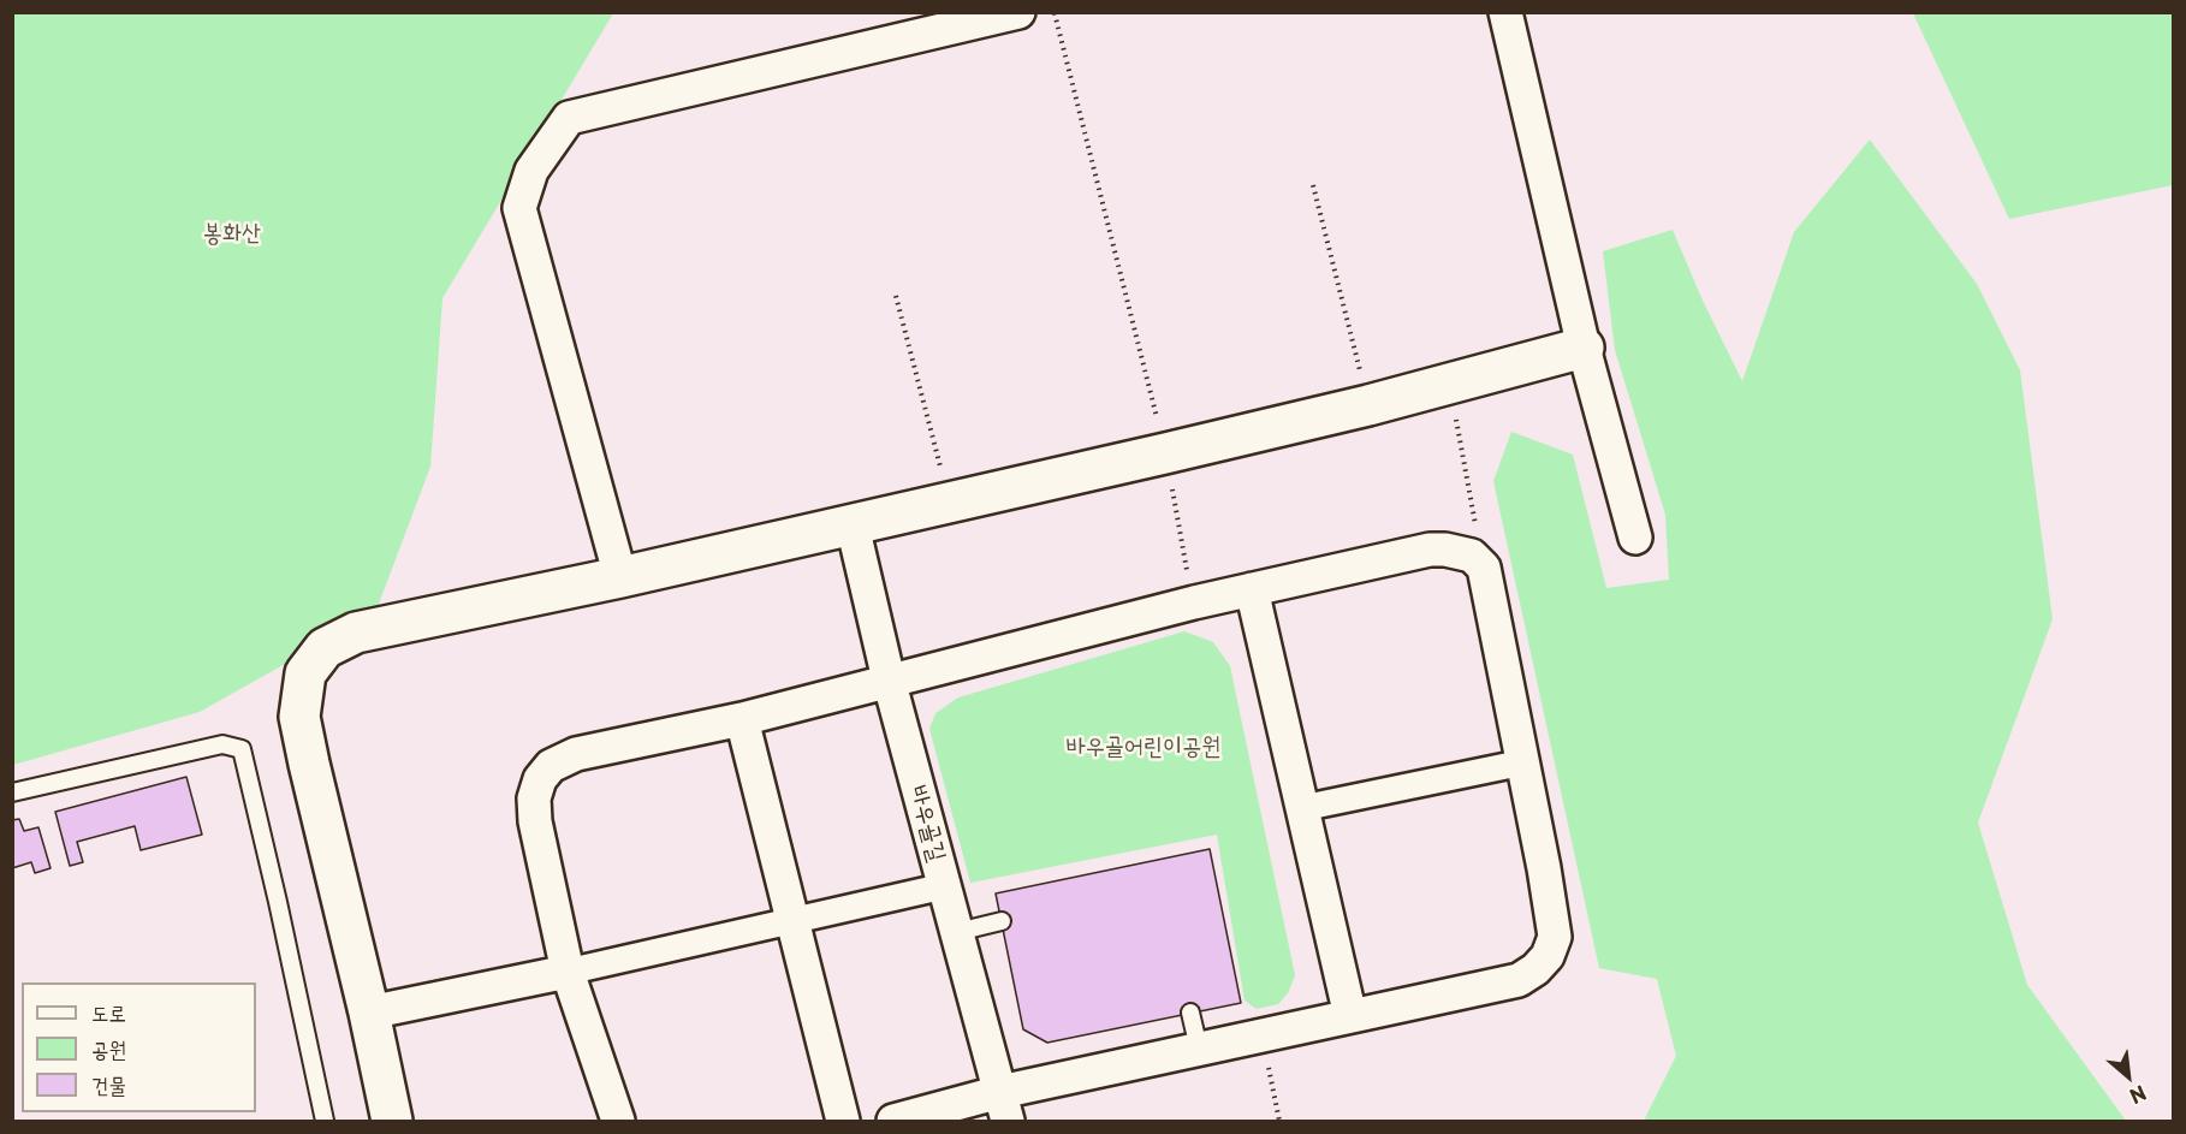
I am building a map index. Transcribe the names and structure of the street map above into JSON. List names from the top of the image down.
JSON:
{
  "streets": {
    "street": ["바우골길"]
  },
  "parks": ["봉화산", "바우골어린이공원"],
  "legend": ["도로", "공원", "건물"],
  "north": "bottom right"
}
